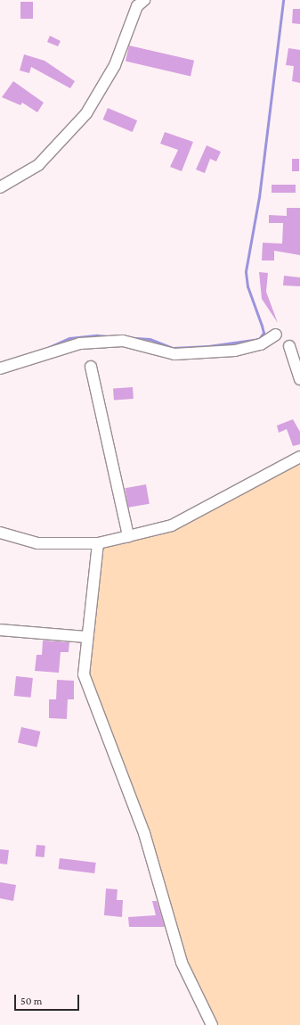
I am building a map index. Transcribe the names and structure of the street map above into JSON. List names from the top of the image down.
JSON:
{
  "scale_bar": "50 m"
}
